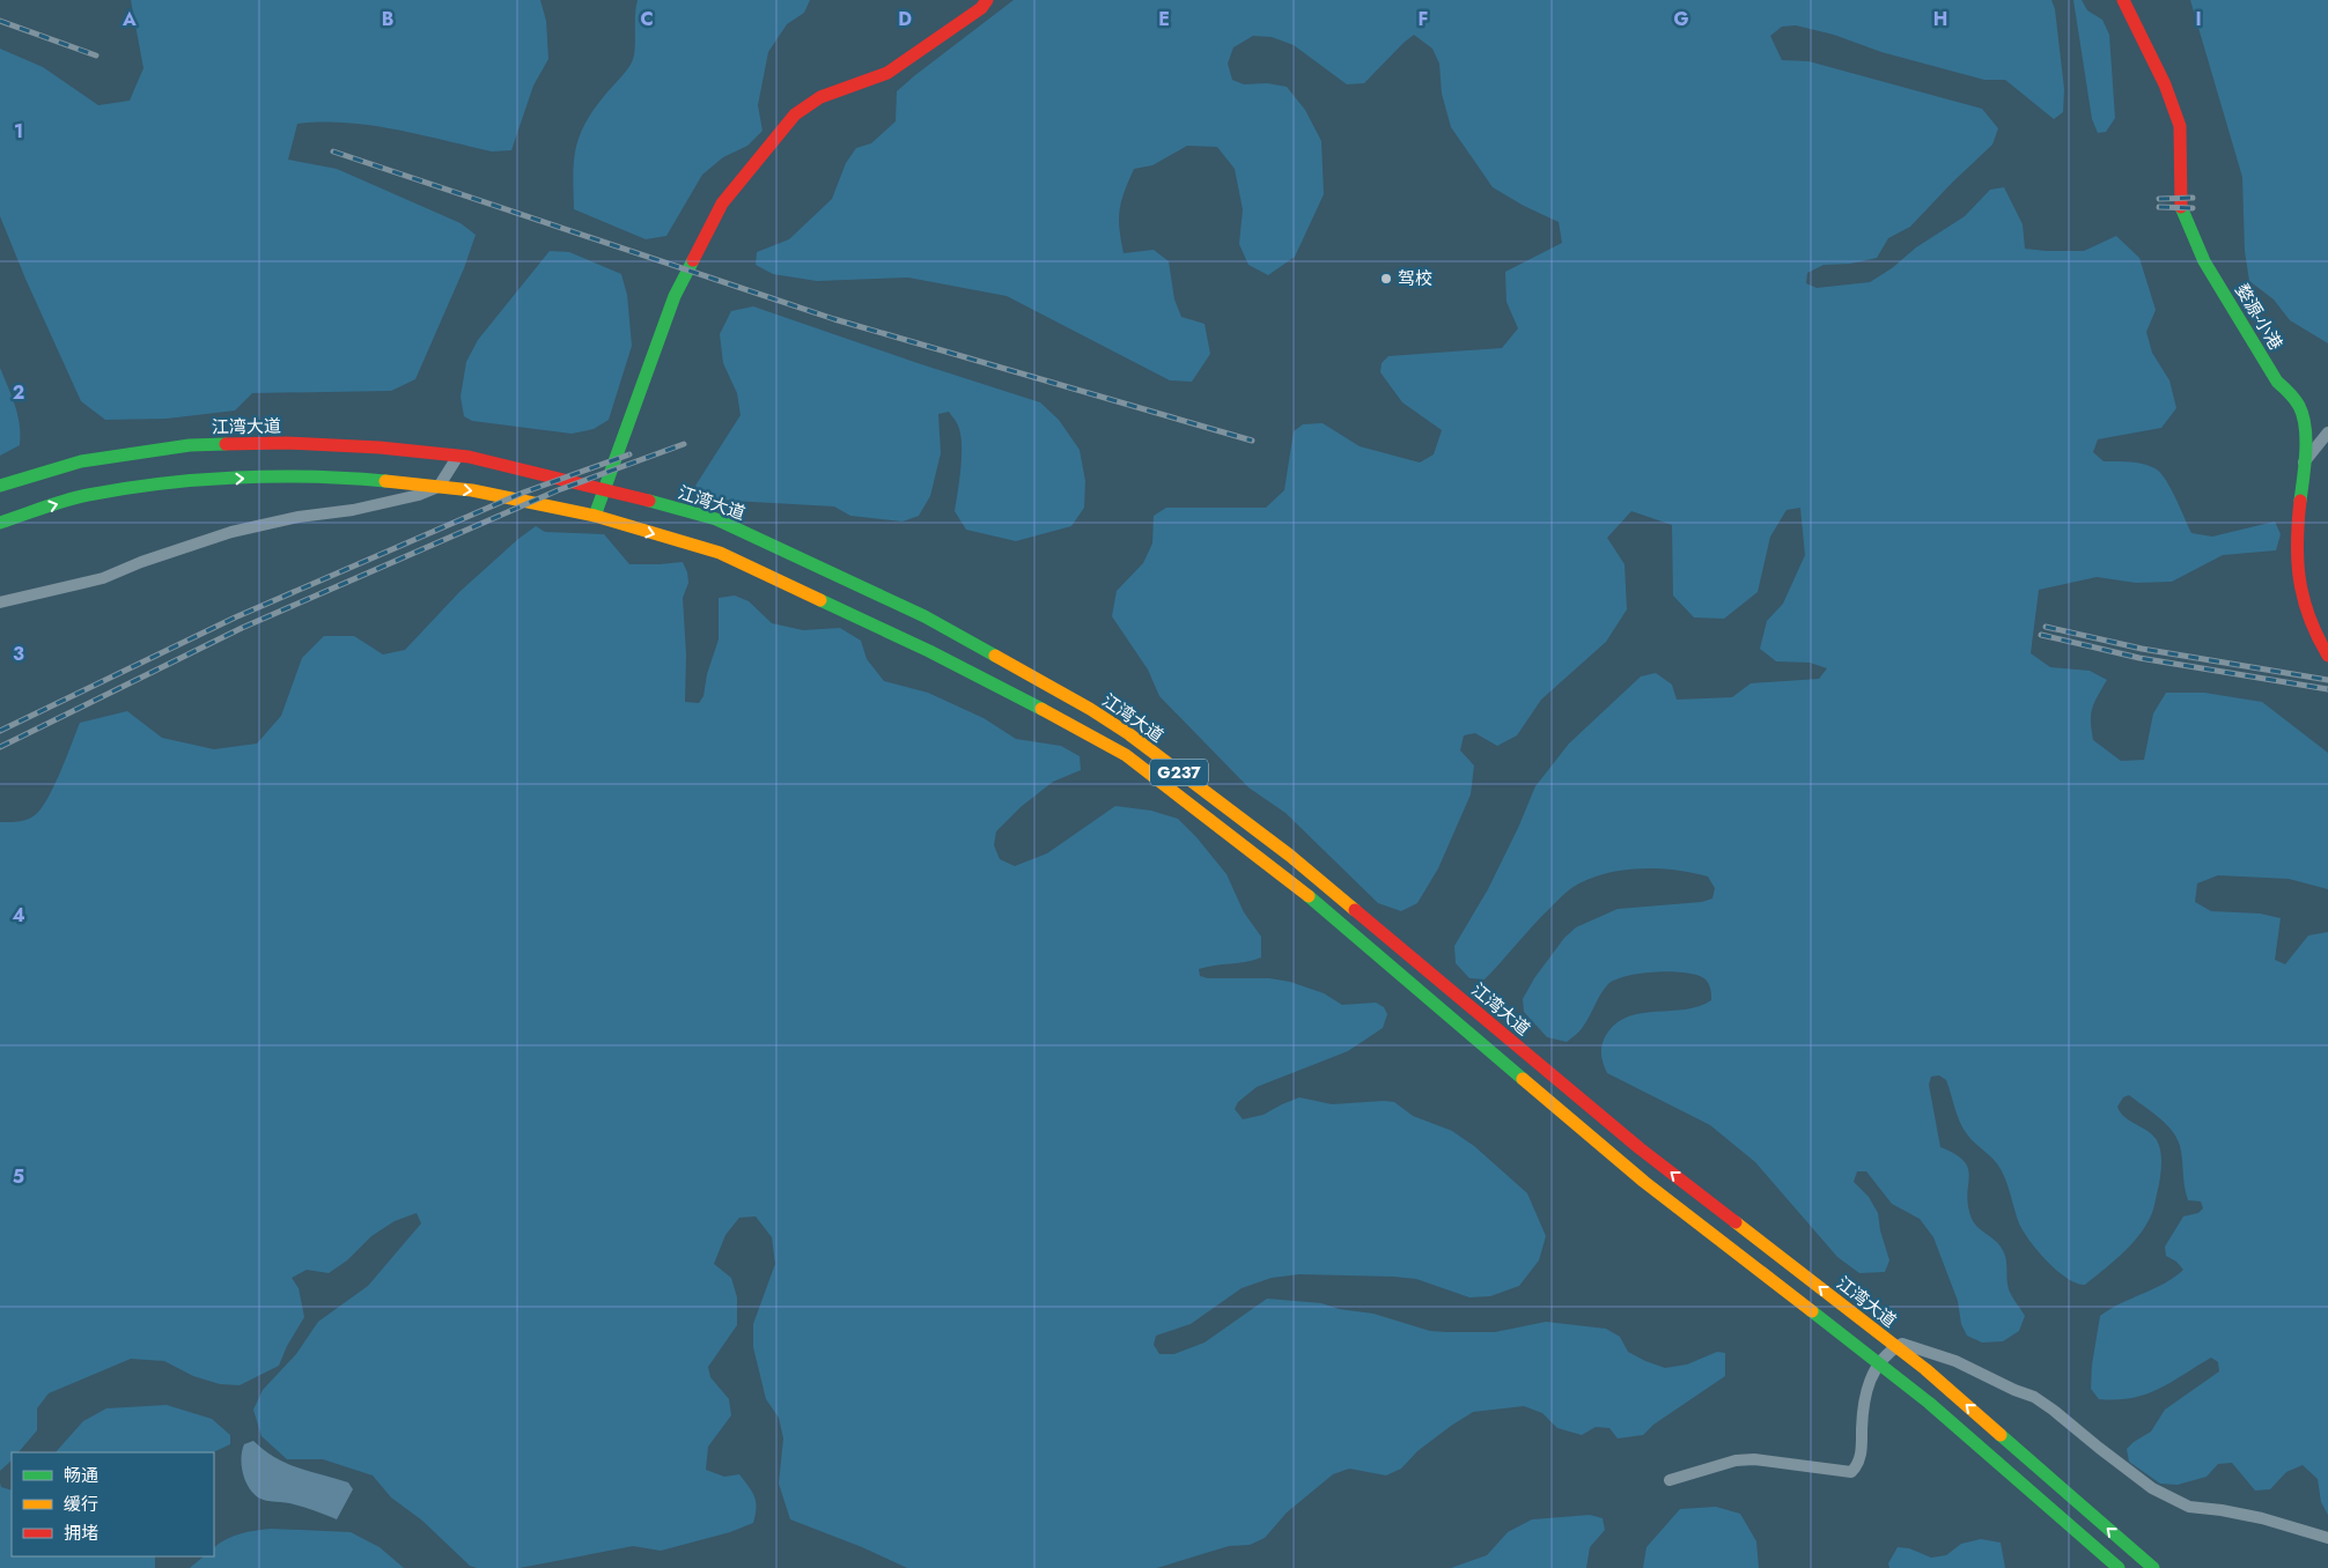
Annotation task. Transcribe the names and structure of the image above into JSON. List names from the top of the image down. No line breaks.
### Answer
{"streets":{"main road":["婺源-小港","江湾大道","G237"]},"places":["驾校"],"legend":["畅通","缓行","拥堵"],"grid":{"columns":["A","B","C","D","E","F","G","H","I"],"rows":["1","2","3","4","5"]}}
